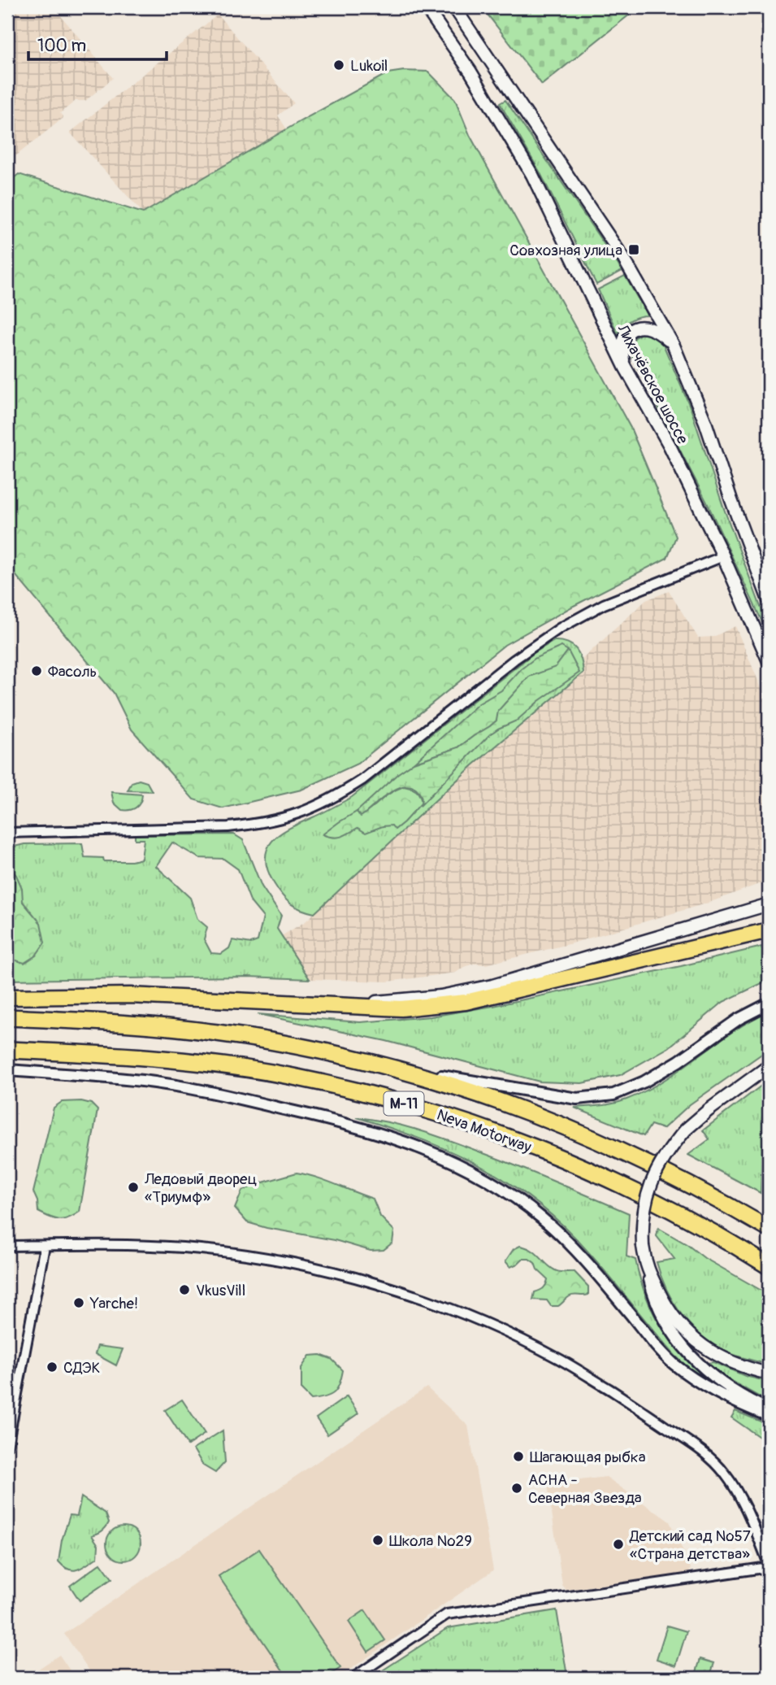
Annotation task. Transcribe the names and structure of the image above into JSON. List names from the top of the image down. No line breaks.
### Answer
{"streets":{"highway":["М-11","Neva Motorway"],"main road":["Лихачёвское шоссе"]},"places":{"other":["Lukoil","Фасоль","Ледовый дворец «Триумф»","VkusVill","Yarche!","СДЭК","Шагающая рыбка","АСНА - Северная Звезда","Школа №29","Детский сад №57 «Страна детства»"],"transit":["Совхозная улица"]},"scale_bar":"100 m"}
